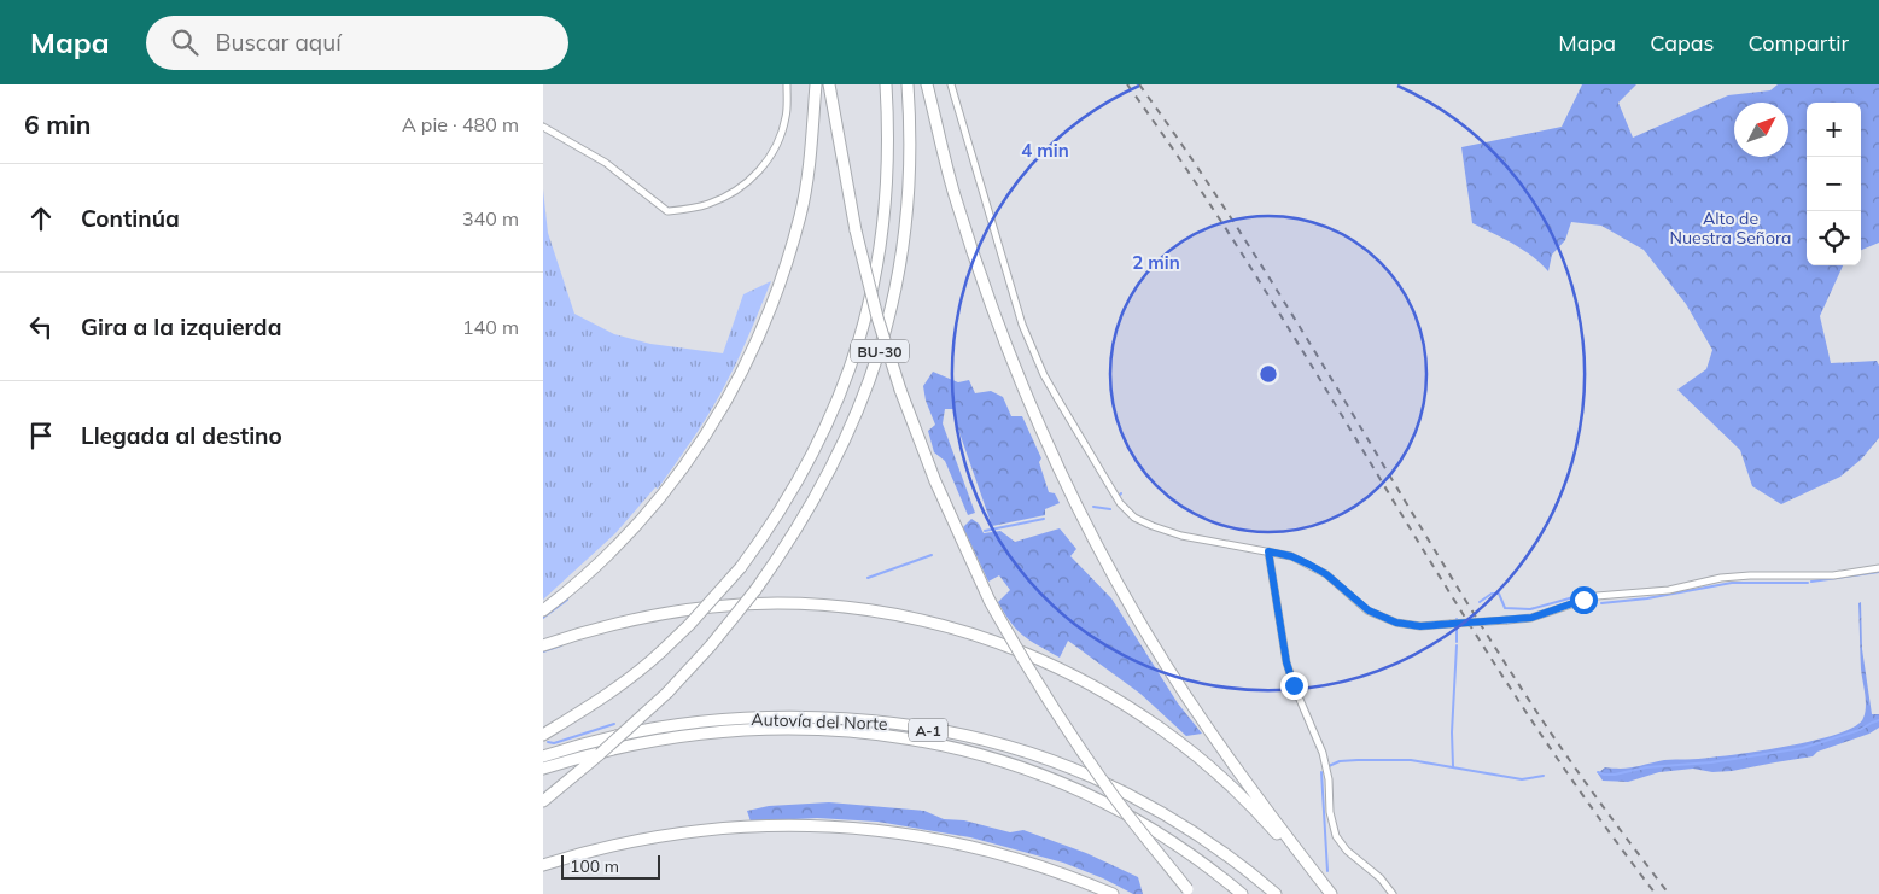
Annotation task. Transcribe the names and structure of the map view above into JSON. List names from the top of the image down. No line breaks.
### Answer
{"streets":{"highway":["BU-30","Autovía del Norte","A-1"]},"parks":["Alto de Nuestra Señora"],"scale_bar":"100 m","north":"top right","page":{"header":"Mapa","search":"Buscar aquí","nav":["Mapa","Capas","Compartir"],"heading":["6 min","A pie · 480 m"],"map_buttons":["+","−"],"list":[["Continúa","340 m"],["Gira a la izquierda","140 m"],"Llegada al destino"],"scale":"100 m"},"rings":["4 min","2 min"]}
